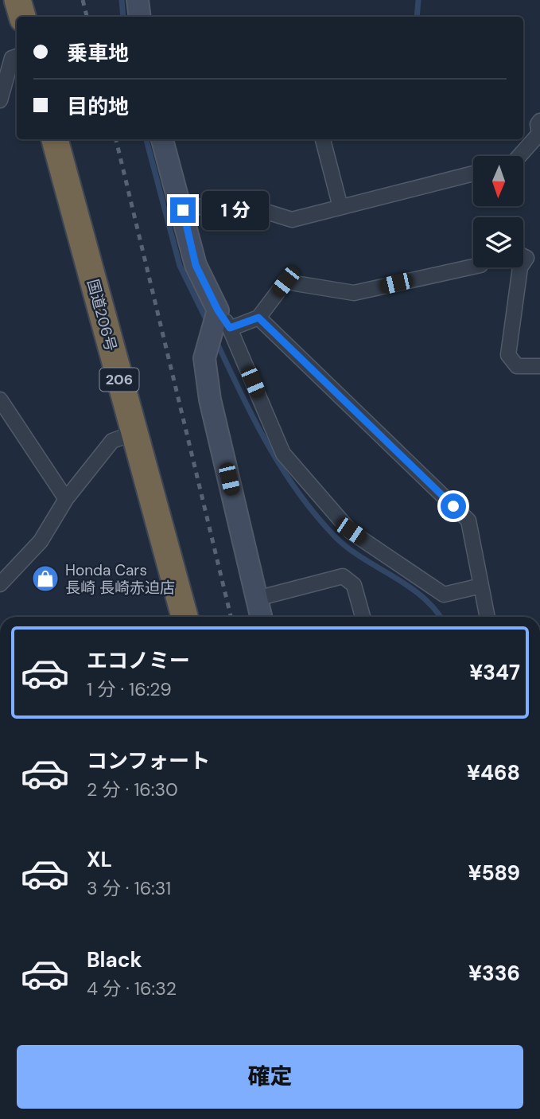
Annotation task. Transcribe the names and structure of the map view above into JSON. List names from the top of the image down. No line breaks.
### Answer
{"streets":{"highway":["国道206号","206"]},"places":{"shop":["Honda Cars 長崎 長崎赤迫店"]},"north":"bottom","page":{"banner":["乗車地","目的地"],"bubble":"1 分","list":[{"name":"エコノミー","note":"1 分 · 16:29","value":"¥347"},{"name":"コンフォート","note":"2 分 · 16:30","value":"¥468"},{"name":"XL","note":"3 分 · 16:31","value":"¥589"},{"name":"Black","note":"4 分 · 16:32","value":"¥336"}],"buttons":"確定"}}
